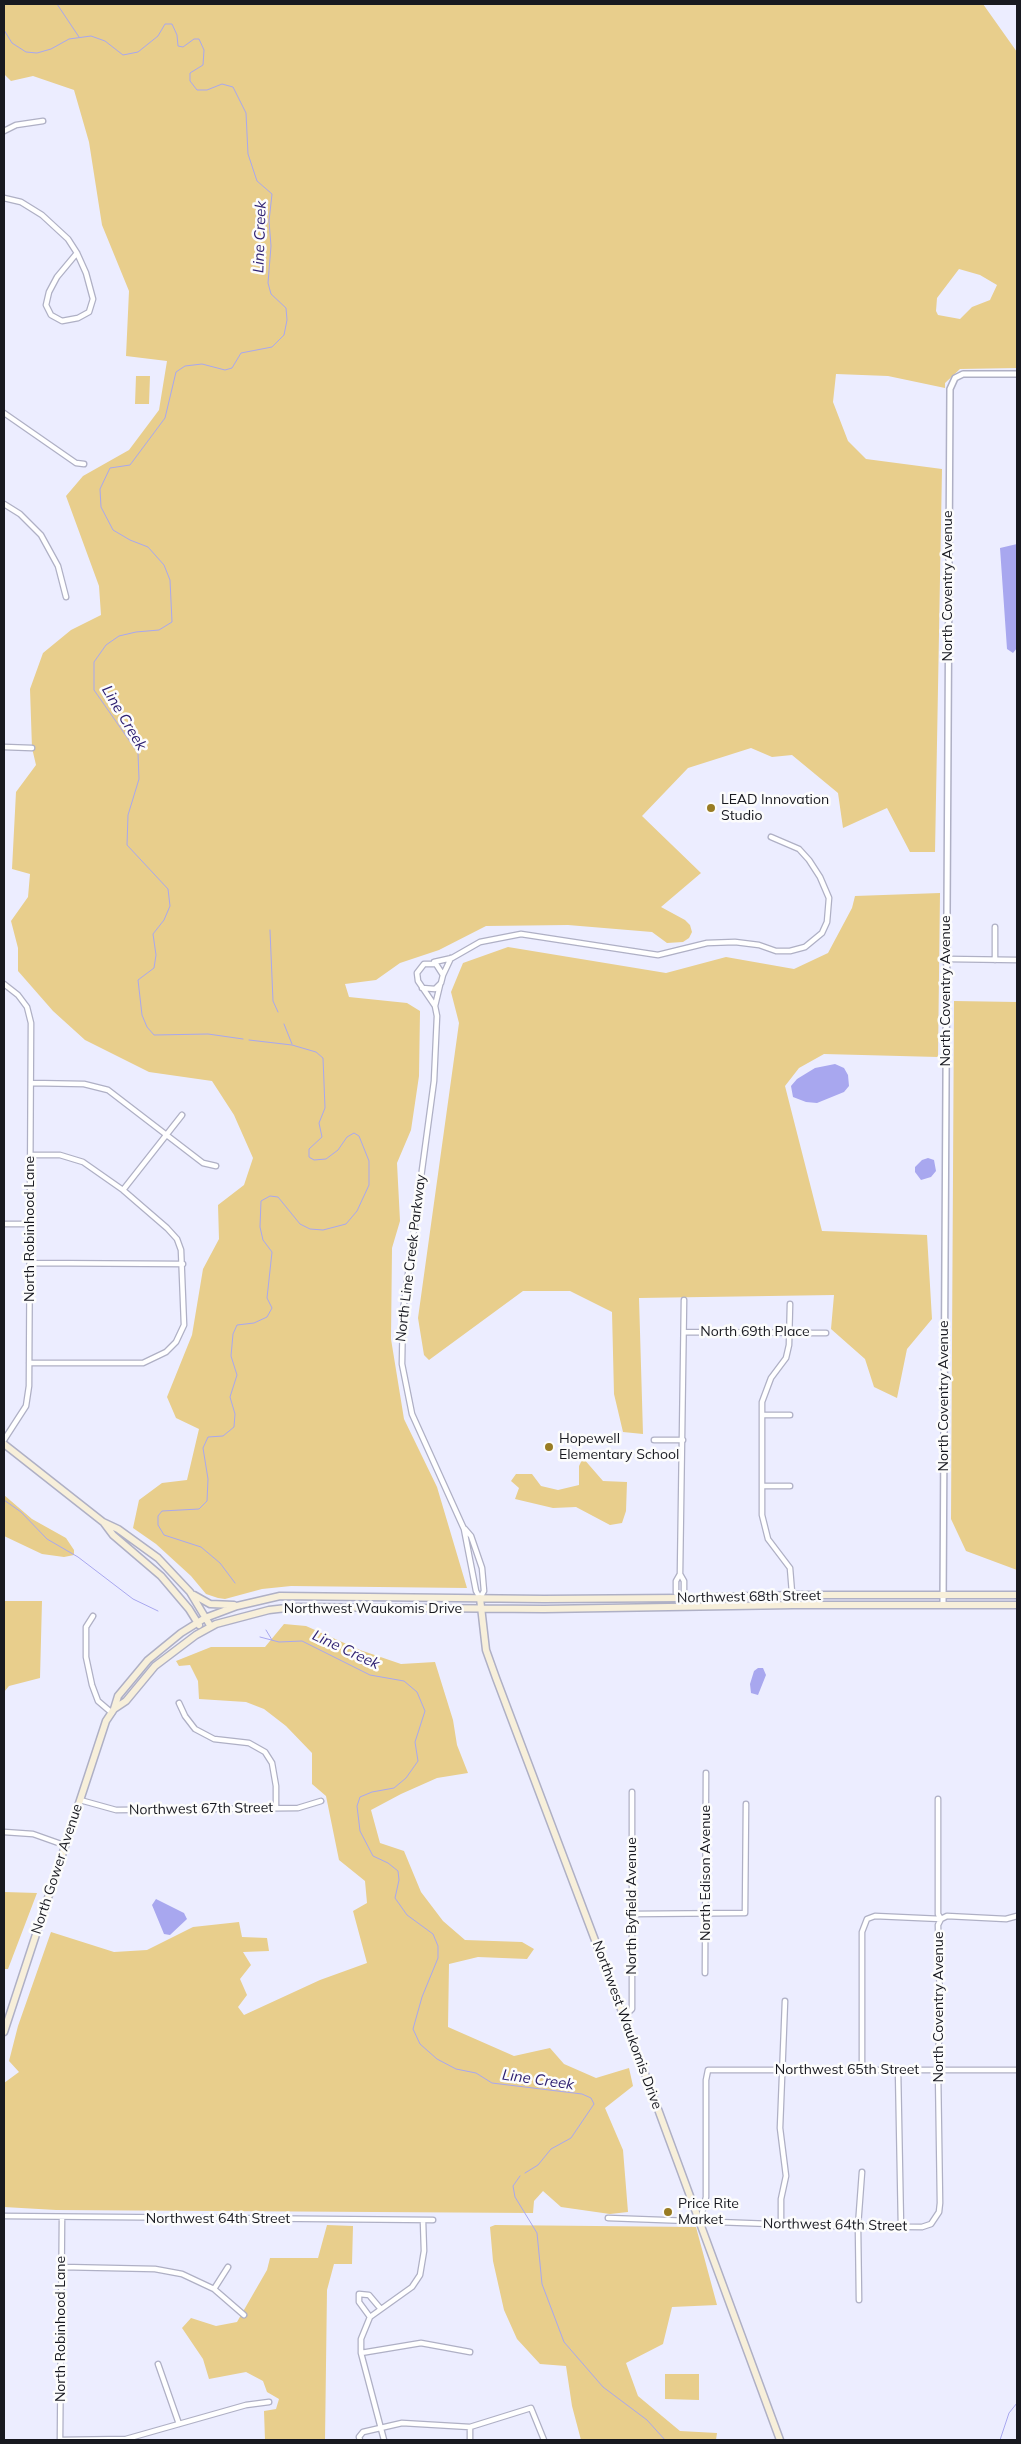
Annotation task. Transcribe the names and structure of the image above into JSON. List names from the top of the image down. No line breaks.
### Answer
{"streets":{"main road":["Northwest 68th Street","Northwest Waukomis Drive","North Gower Avenue"],"street":["North Coventry Avenue","North Robinhood Lane","North Line Creek Parkway","North 69th Place","Northwest 67th Street","North Edison Avenue","North Byfield Avenue","Northwest 65th Street","Northwest 64th Street"]},"crossings":[["North Coventry Avenue","Northwest 68th Street"],["North Coventry Avenue","Northwest 65th Street"],["North Coventry Avenue","Northwest 64th Street"],["North Robinhood Lane","Northwest 64th Street"],["North Line Creek Parkway","Northwest 68th Street"],["North Line Creek Parkway","Northwest Waukomis Drive"],["Northwest 68th Street","Northwest Waukomis Drive"],["Northwest Waukomis Drive","North Gower Avenue"],["Northwest Waukomis Drive","North Byfield Avenue"],["Northwest Waukomis Drive","Northwest 65th Street"],["Northwest Waukomis Drive","Northwest 64th Street"],["Northwest 67th Street","North Gower Avenue"],["Northwest 65th Street","Northwest 64th Street"]],"water":["Line Creek"],"places":["LEAD Innovation Studio","Hopewell Elementary School","Price Rite Market"]}
